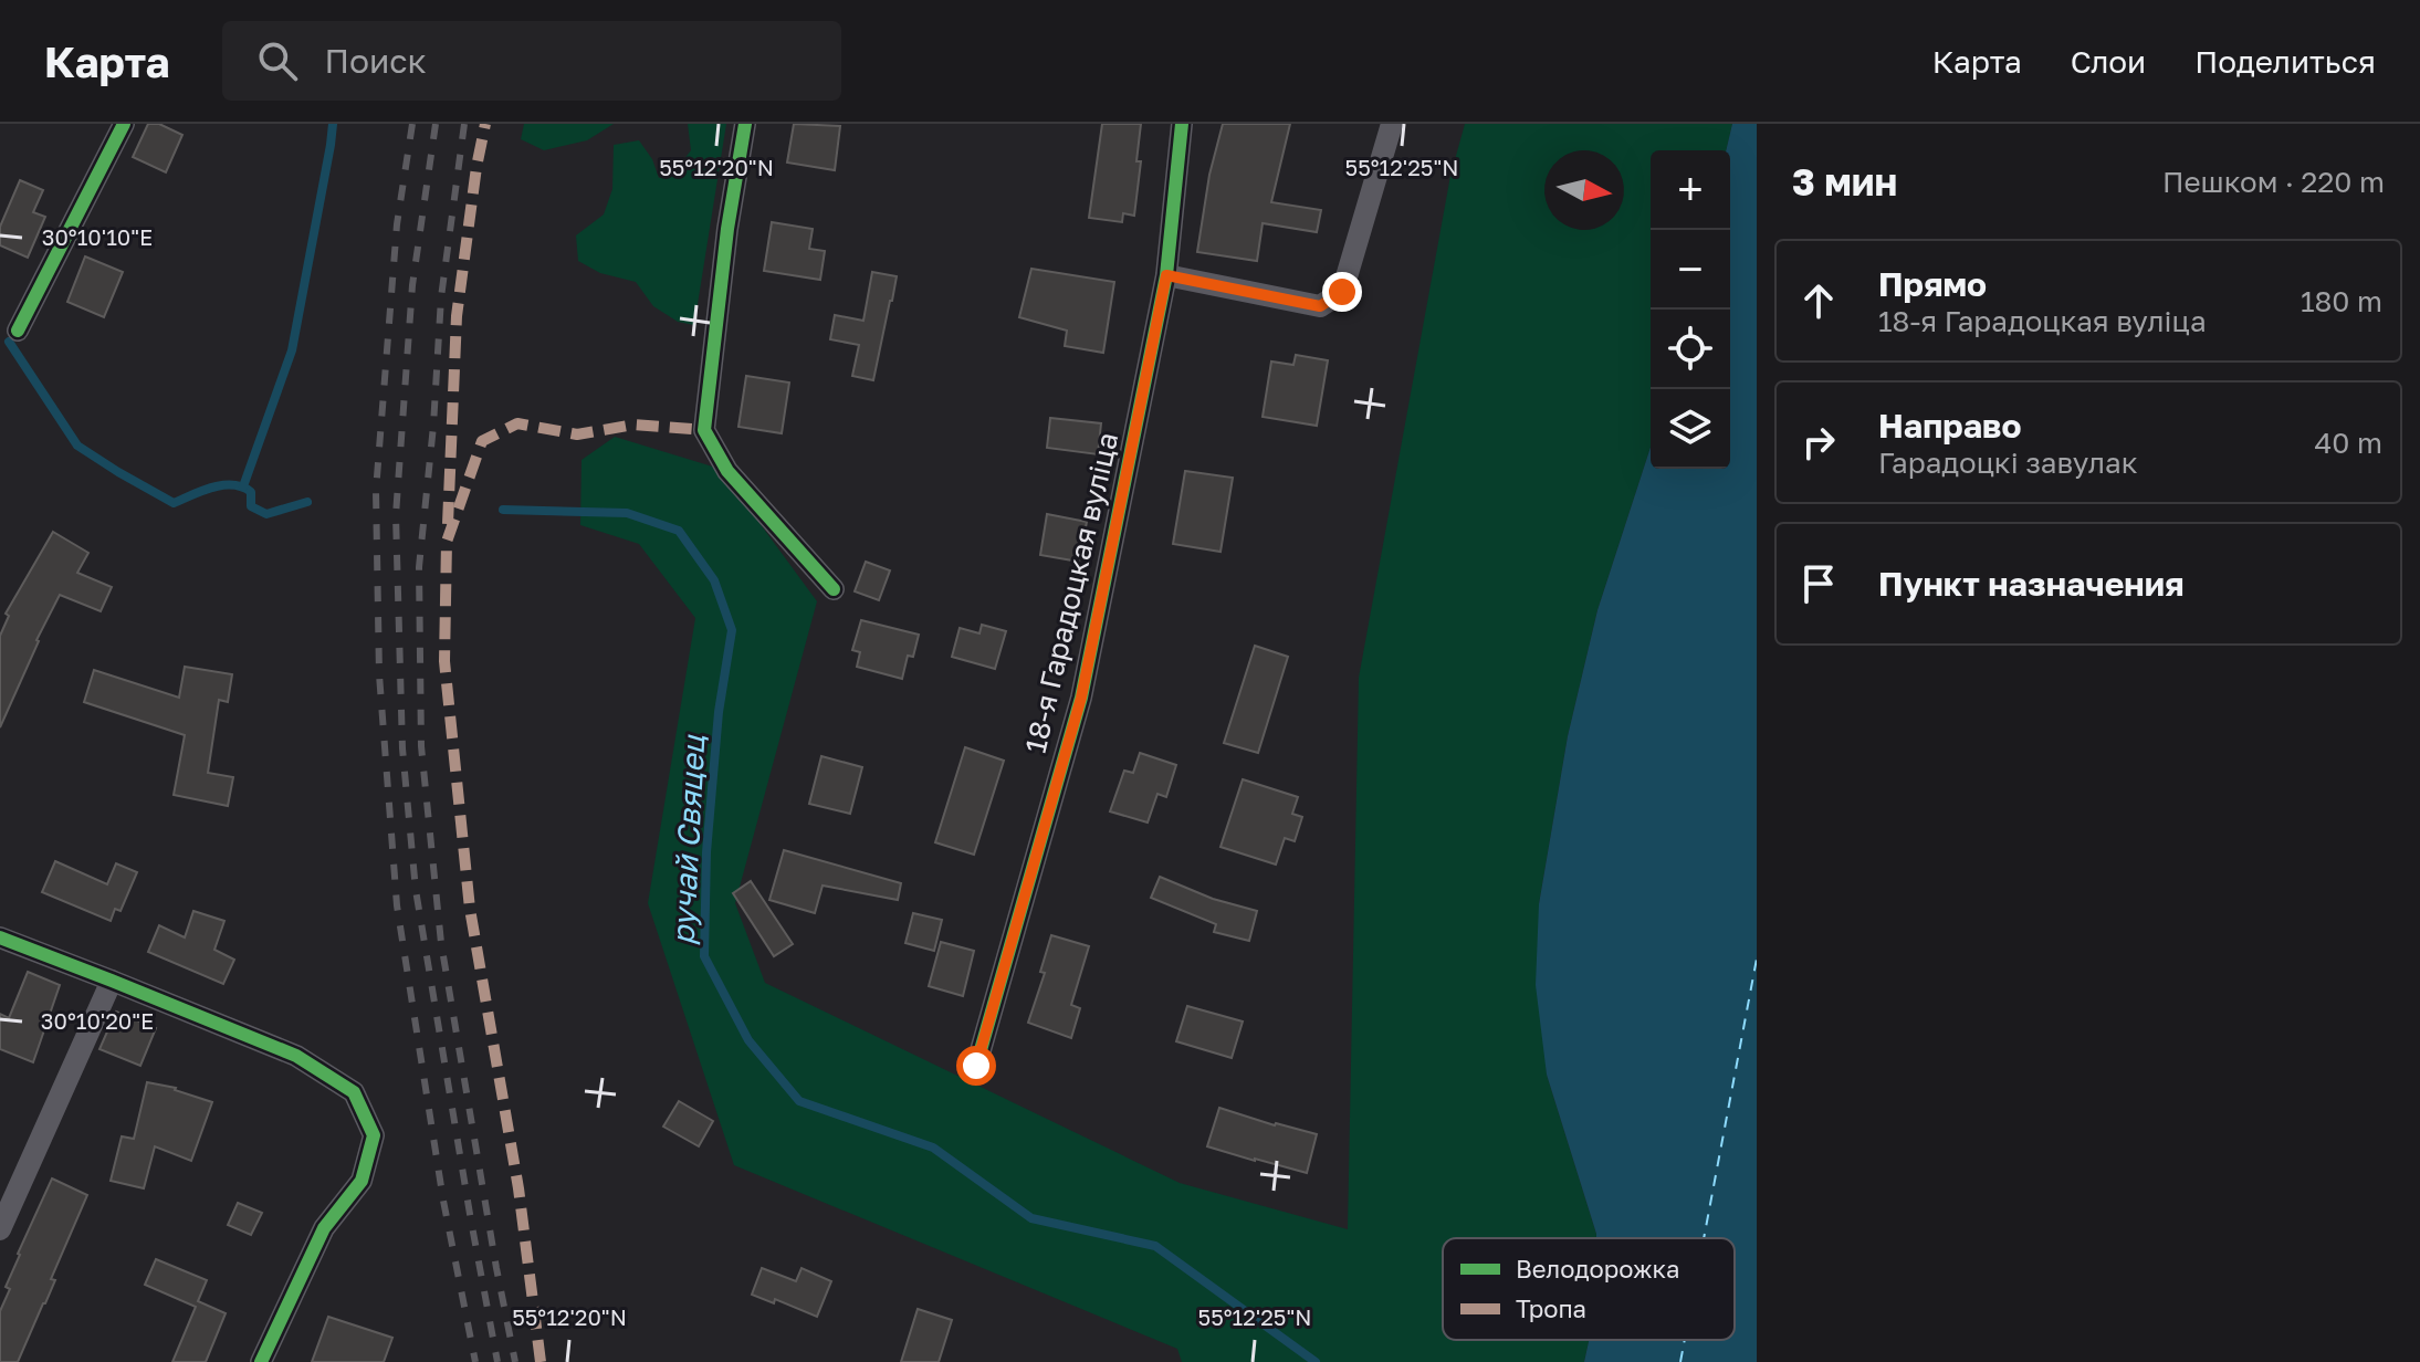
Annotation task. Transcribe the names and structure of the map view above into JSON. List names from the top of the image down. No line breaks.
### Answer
{"streets":{"street":["18-я Гарадоцкая вуліца"]},"water":["ручай Свяцец"],"legend":["Велодорожка","Тропа"],"north":"right","page":{"header":"Карта","search":"Поиск","nav":["Карта","Слои","Поделиться"],"heading":["3 мин","Пешком · 220 m"],"map_buttons":["+","−"],"list":[["Прямо","18-я Гарадоцкая вуліца","180 m"],["Направо","Гарадоцкі завулак","40 m"],"Пункт назначения"]},"coordinates":["55°12'20\"N","55°12'25\"N","30°10'10\"E","30°10'20\"E"]}
